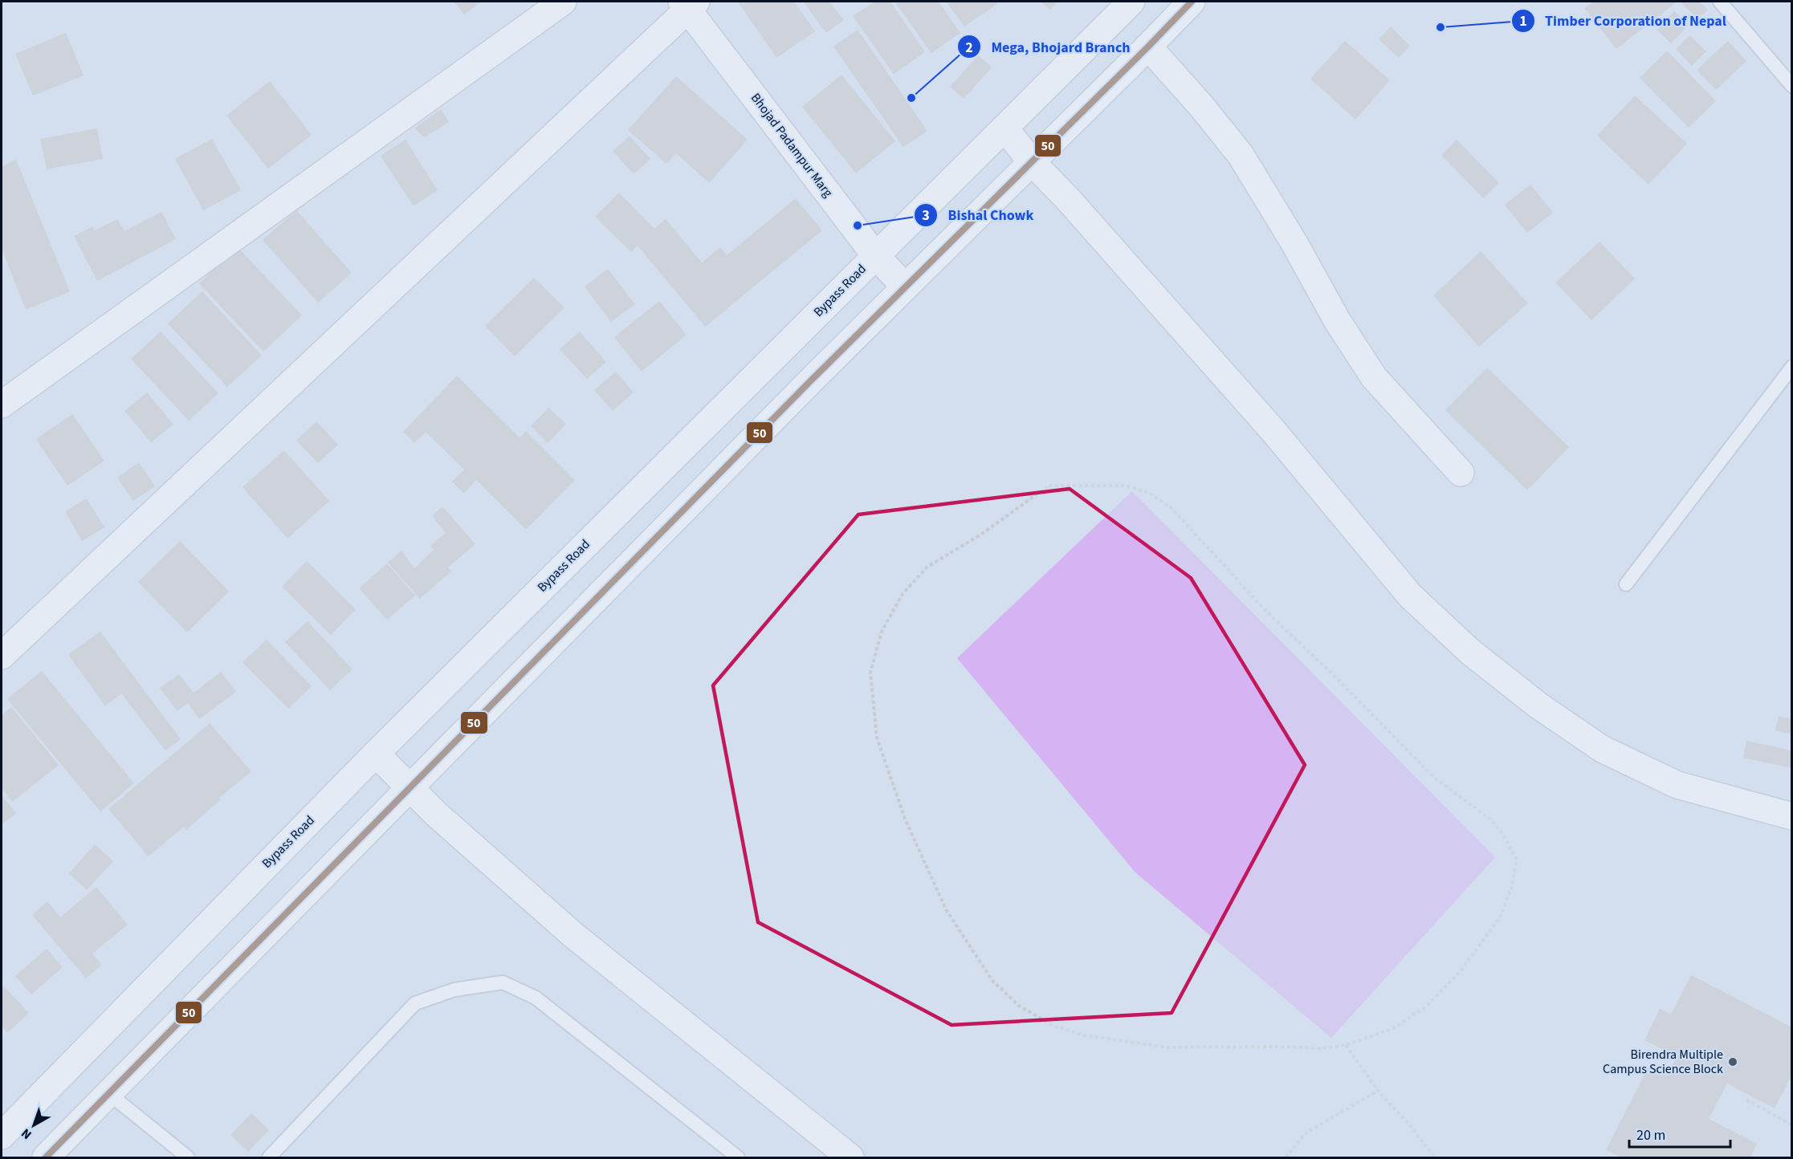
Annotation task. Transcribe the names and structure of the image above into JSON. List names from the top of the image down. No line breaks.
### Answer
{"streets":{"main road":["Bhojad Padampur Marg","Bypass Road"]},"crossings":[["Bhojad Padampur Marg","Bypass Road"]],"places":["Timber Corporation of Nepal","Mega, Bhojard Branch","Bishal Chowk","Birendra Multiple Campus Science Block"],"lines":["transit line 50"],"scale_bar":"20 m","north":"bottom left"}
